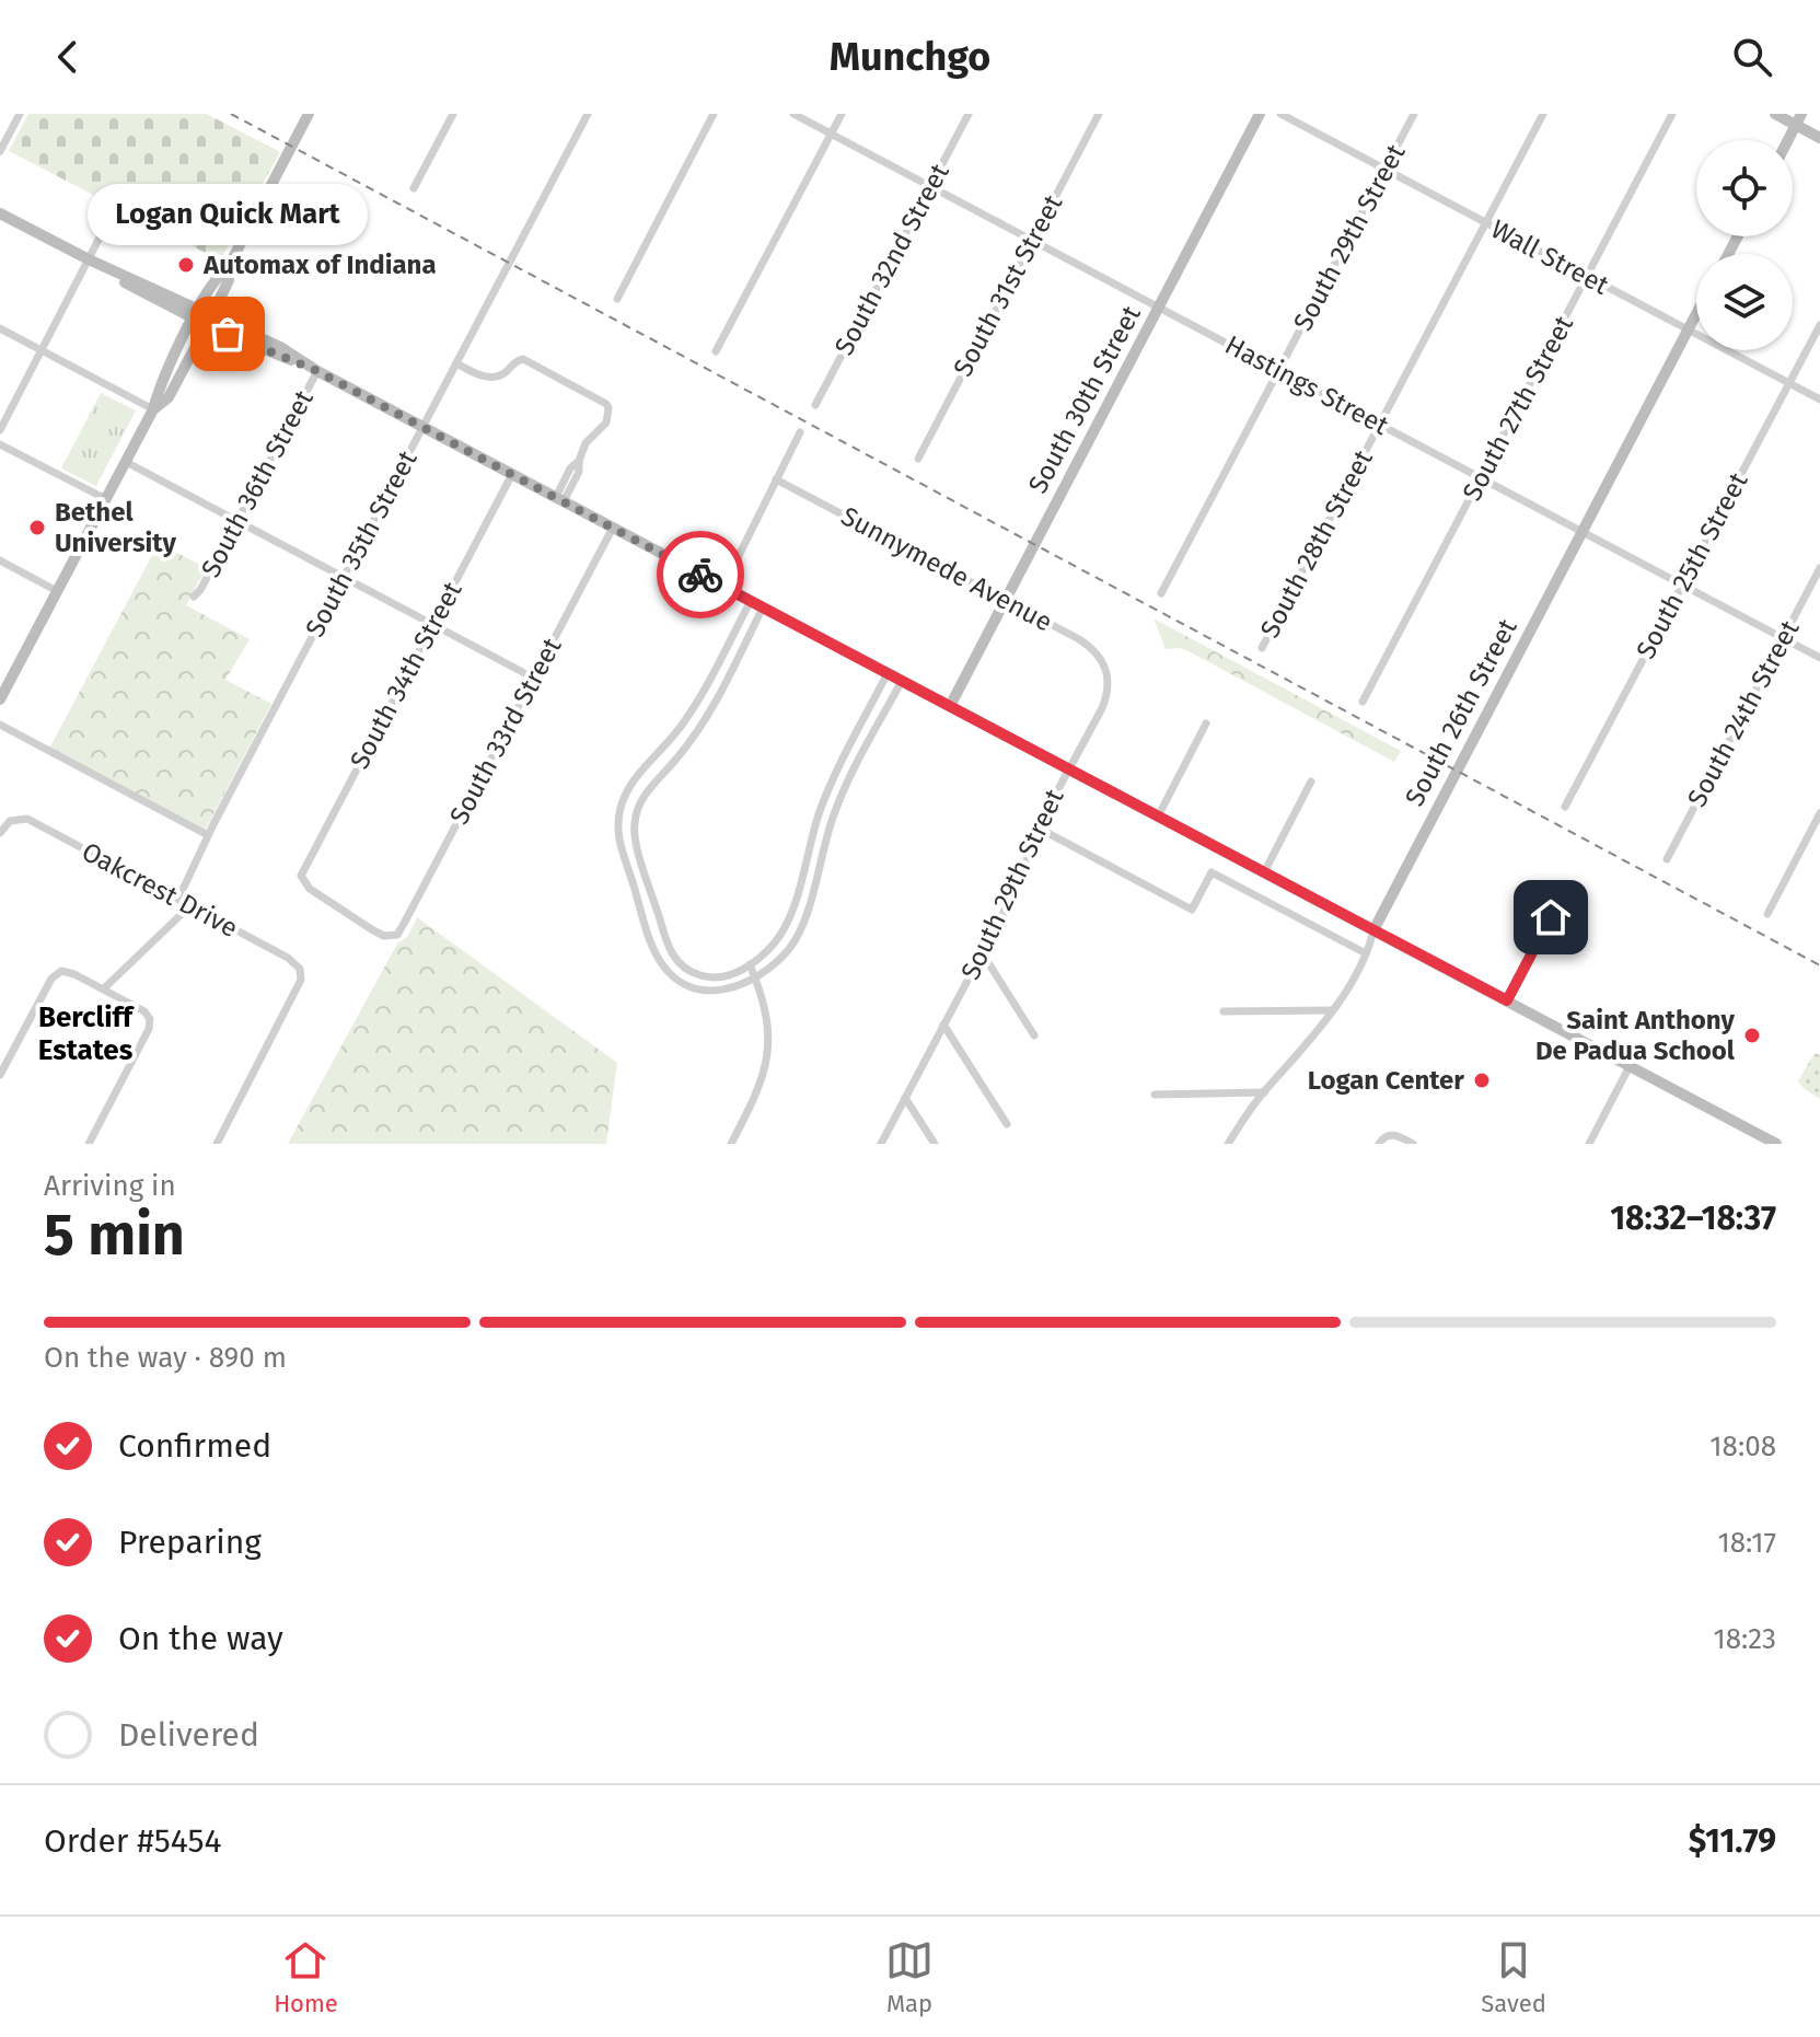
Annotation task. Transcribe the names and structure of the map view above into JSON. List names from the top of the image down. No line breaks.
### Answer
{"streets":{"street":["South 29th Street","Wall Street","South 32nd Street","South 31st Street","Hastings Street","South 30th Street","South 27th Street","South 36th Street","South 35th Street","South 28th Street","South 25th Street","Sunnymede Avenue","South 34th Street","South 26th Street","South 24th Street","South 33rd Street","Oakcrest Drive"]},"crossings":[["South 29th Street","Wall Street"],["South 29th Street","Hastings Street"],["South 29th Street","Sunnymede Avenue"],["Wall Street","South 27th Street"],["Wall Street","South 28th Street"],["Wall Street","South 25th Street"],["Wall Street","South 26th Street"],["South 32nd Street","Hastings Street"],["South 31st Street","Hastings Street"],["Hastings Street","South 30th Street"],["Hastings Street","South 27th Street"],["Hastings Street","South 28th Street"],["Hastings Street","South 25th Street"],["Hastings Street","South 26th Street"],["Hastings Street","South 24th Street"],["South 30th Street","Sunnymede Avenue"],["South 35th Street","Oakcrest Drive"],["South 34th Street","South 33rd Street"]],"districts":["Bercliff Estates"],"places":["Automax of Indiana","Logan Quick Mart","Bethel University","Saint Anthony De Padua School","Logan Center"],"page":{"header":"Munchgo","bubble":"Logan Quick Mart","heading":["5 min","Arriving in","18:32–18:37"],"panel":["Order #5454","$11.79"],"bar":"On the way · 890 m","list":[["Confirmed","18:08"],["Preparing","18:17"],["On the way","18:23"],"Delivered"],"tabs":["Home","Map","Saved"]}}
